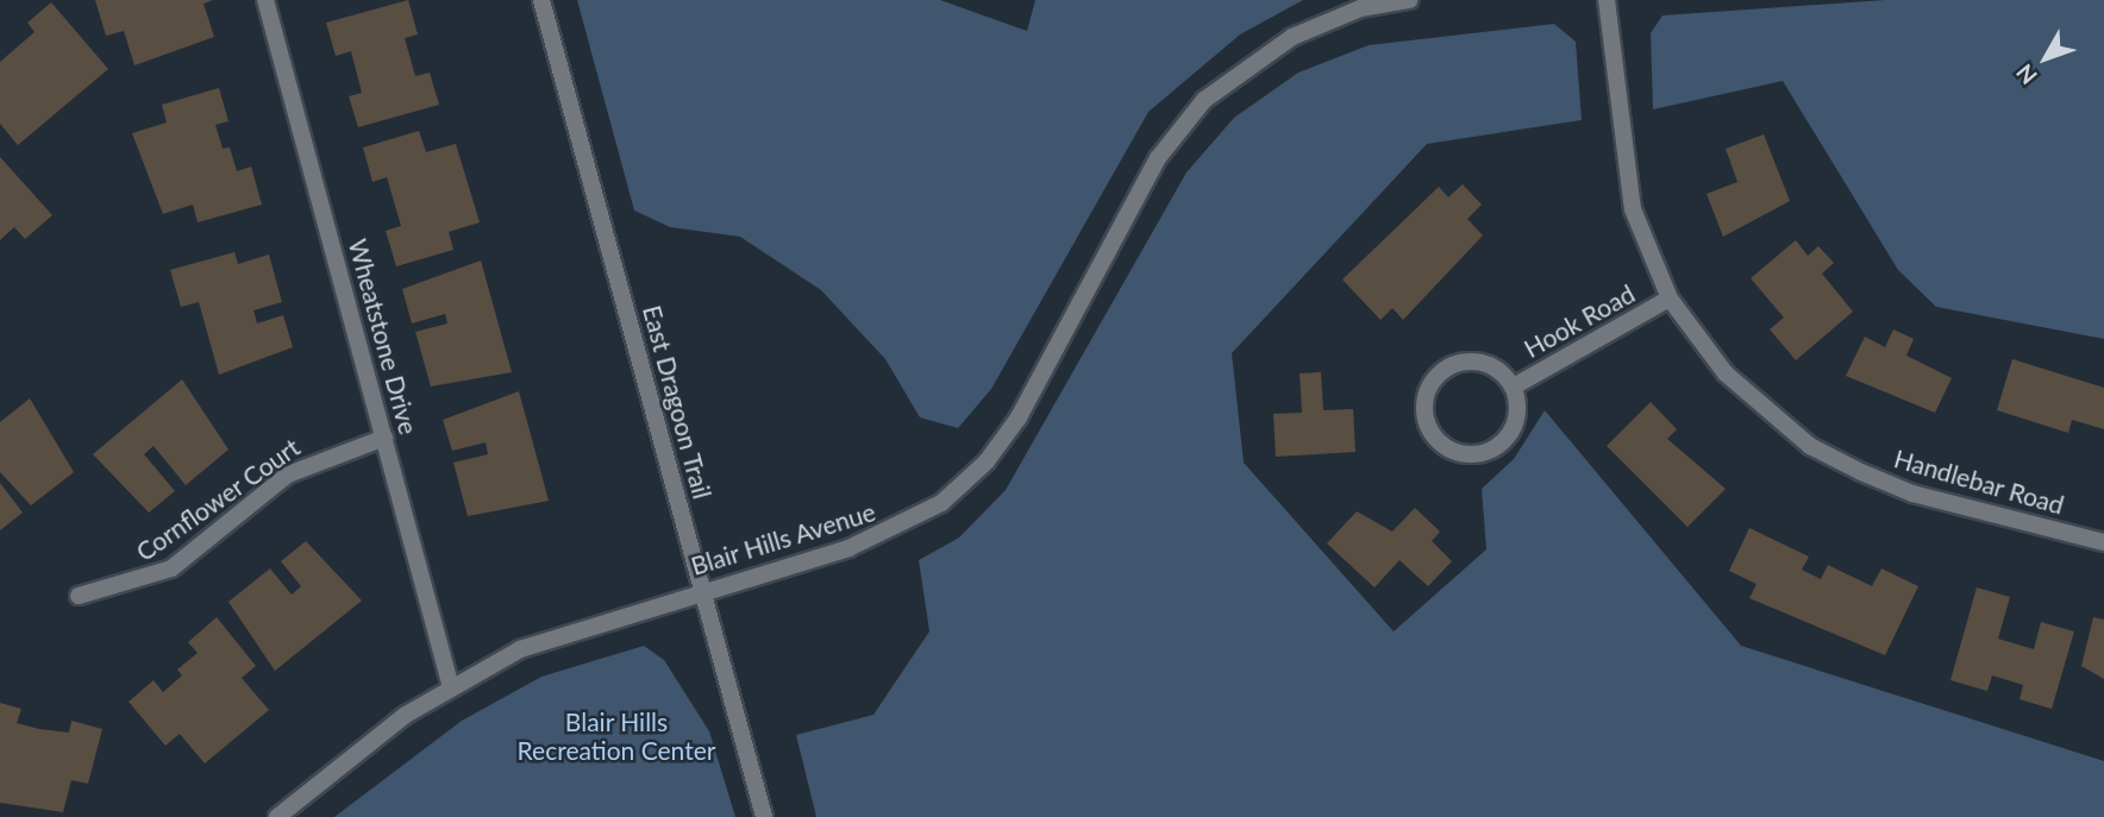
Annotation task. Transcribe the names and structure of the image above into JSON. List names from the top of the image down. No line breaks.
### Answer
{"streets":{"street":["Hook Road","Wheatstone Drive","East Dragoon Trail","Handlebar Road","Cornflower Court","Blair Hills Avenue"]},"crossings":[["Hook Road","Handlebar Road"],["Wheatstone Drive","Cornflower Court"],["Wheatstone Drive","Blair Hills Avenue"],["East Dragoon Trail","Blair Hills Avenue"]],"parks":["Blair Hills Recreation Center"],"north":"bottom left"}
